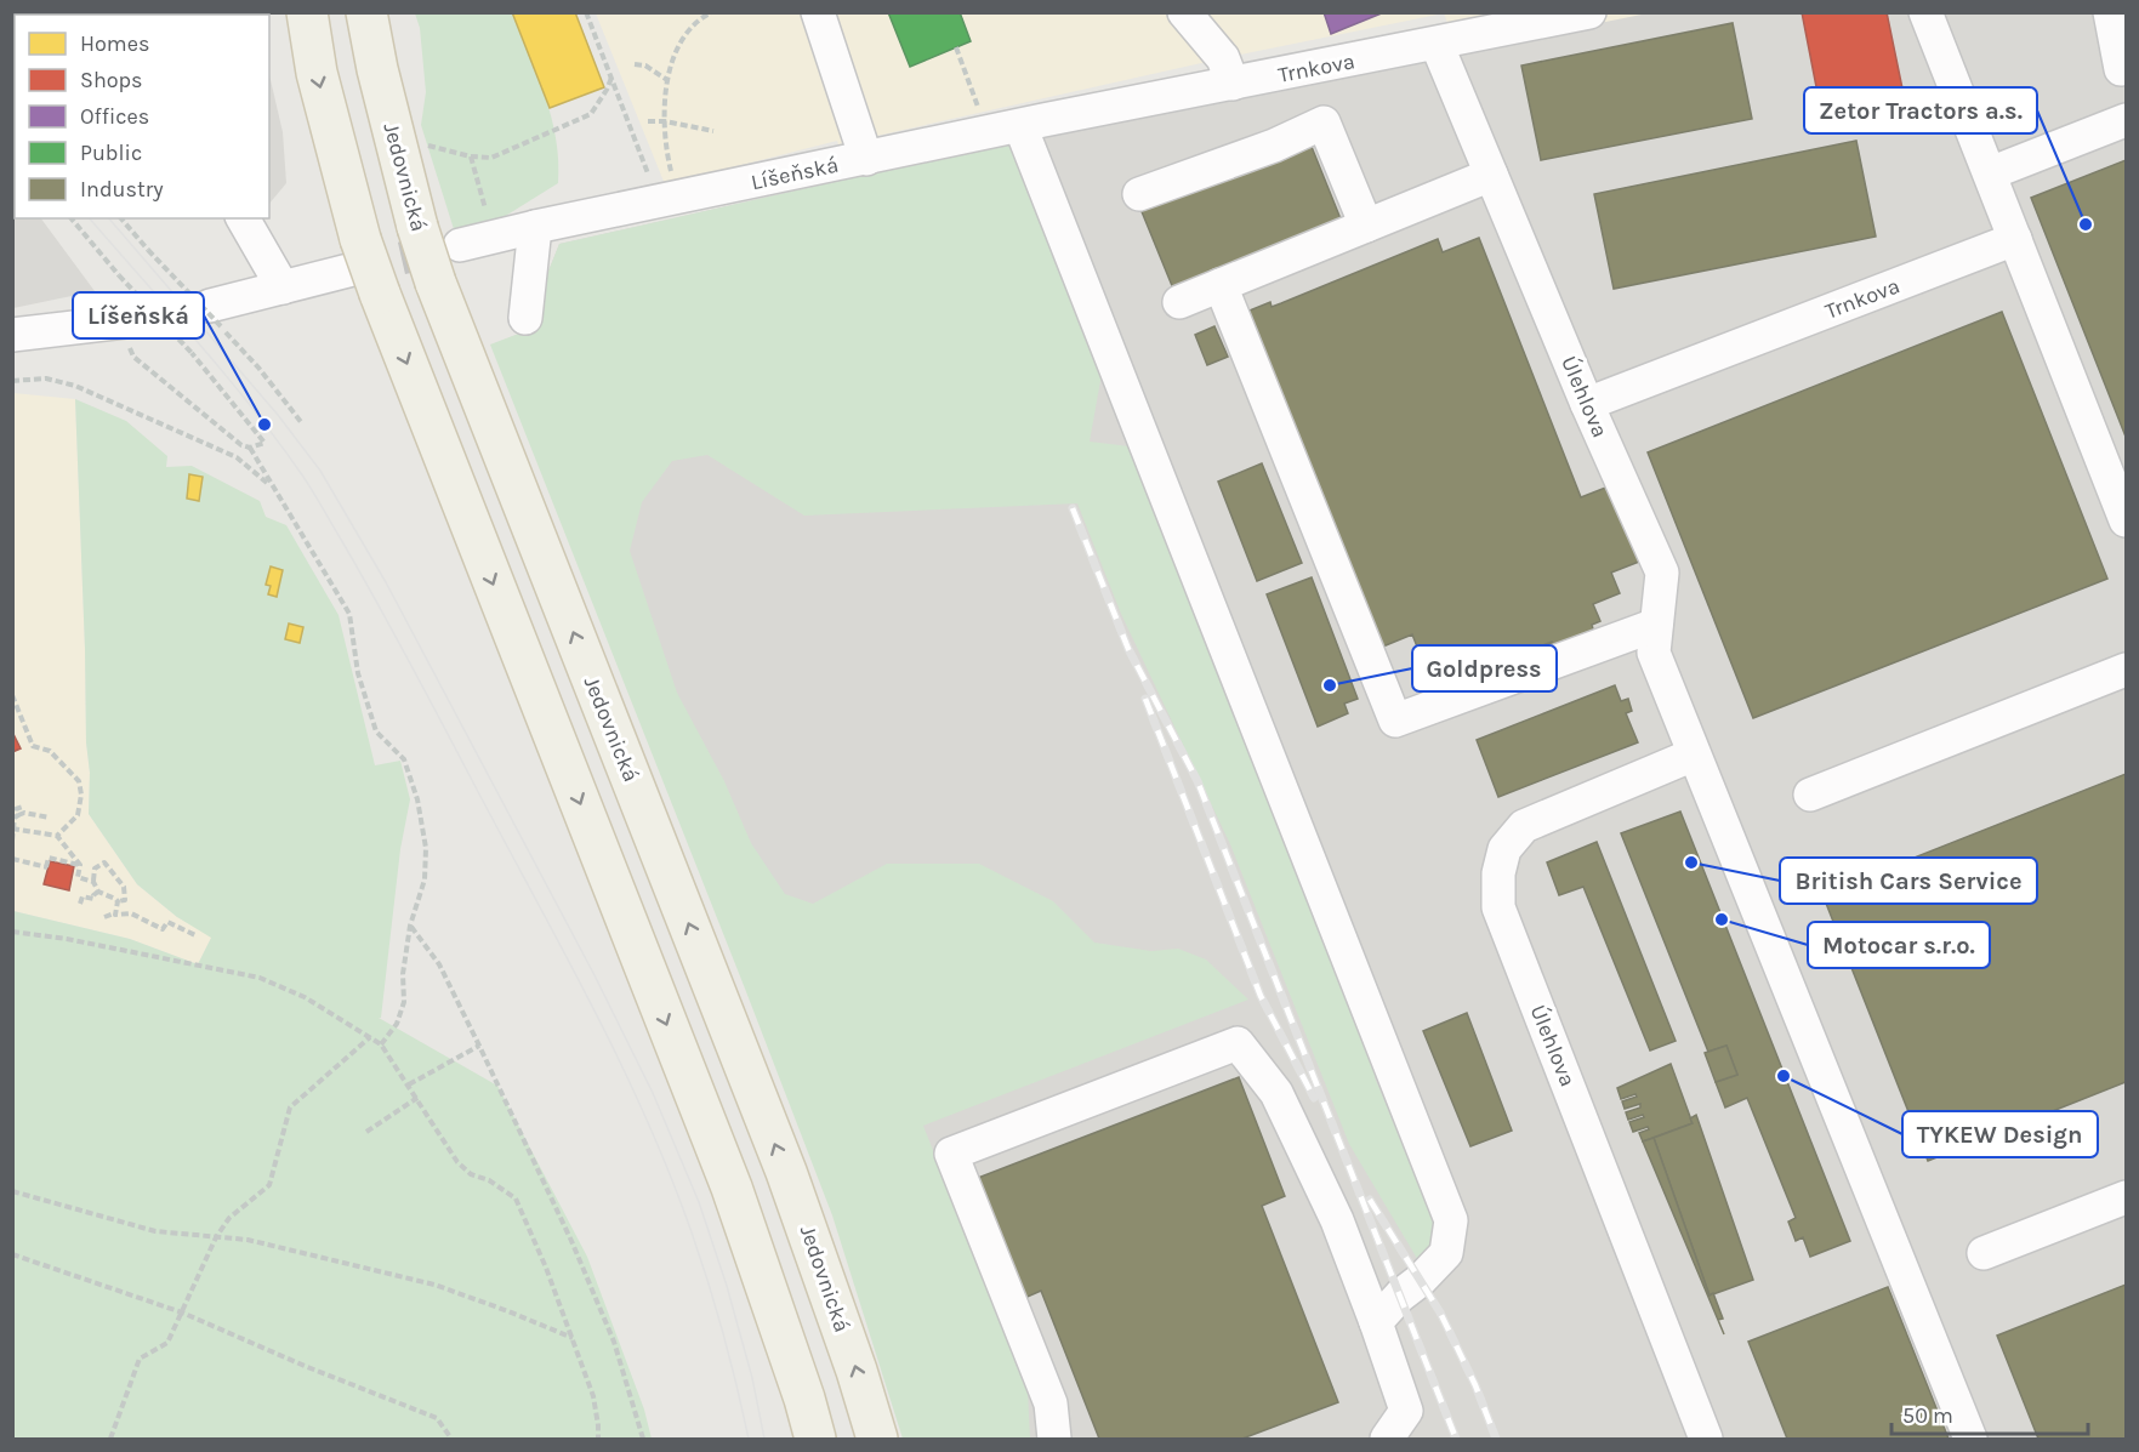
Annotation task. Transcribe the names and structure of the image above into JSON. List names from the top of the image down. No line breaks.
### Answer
{"streets":{"main road":["Jedovnická"],"street":["Trnkova","Líšeňská","Úlehlova"]},"crossings":[["Trnkova","Líšeňská"],["Trnkova","Úlehlova"]],"places":["Zetor Tractors a.s.","Líšeňská","Goldpress","British Cars Service","Motocar s.r.o.","TYKEW Design"],"legend":["Homes","Shops","Offices","Public","Industry"],"scale_bar":"50 m"}
